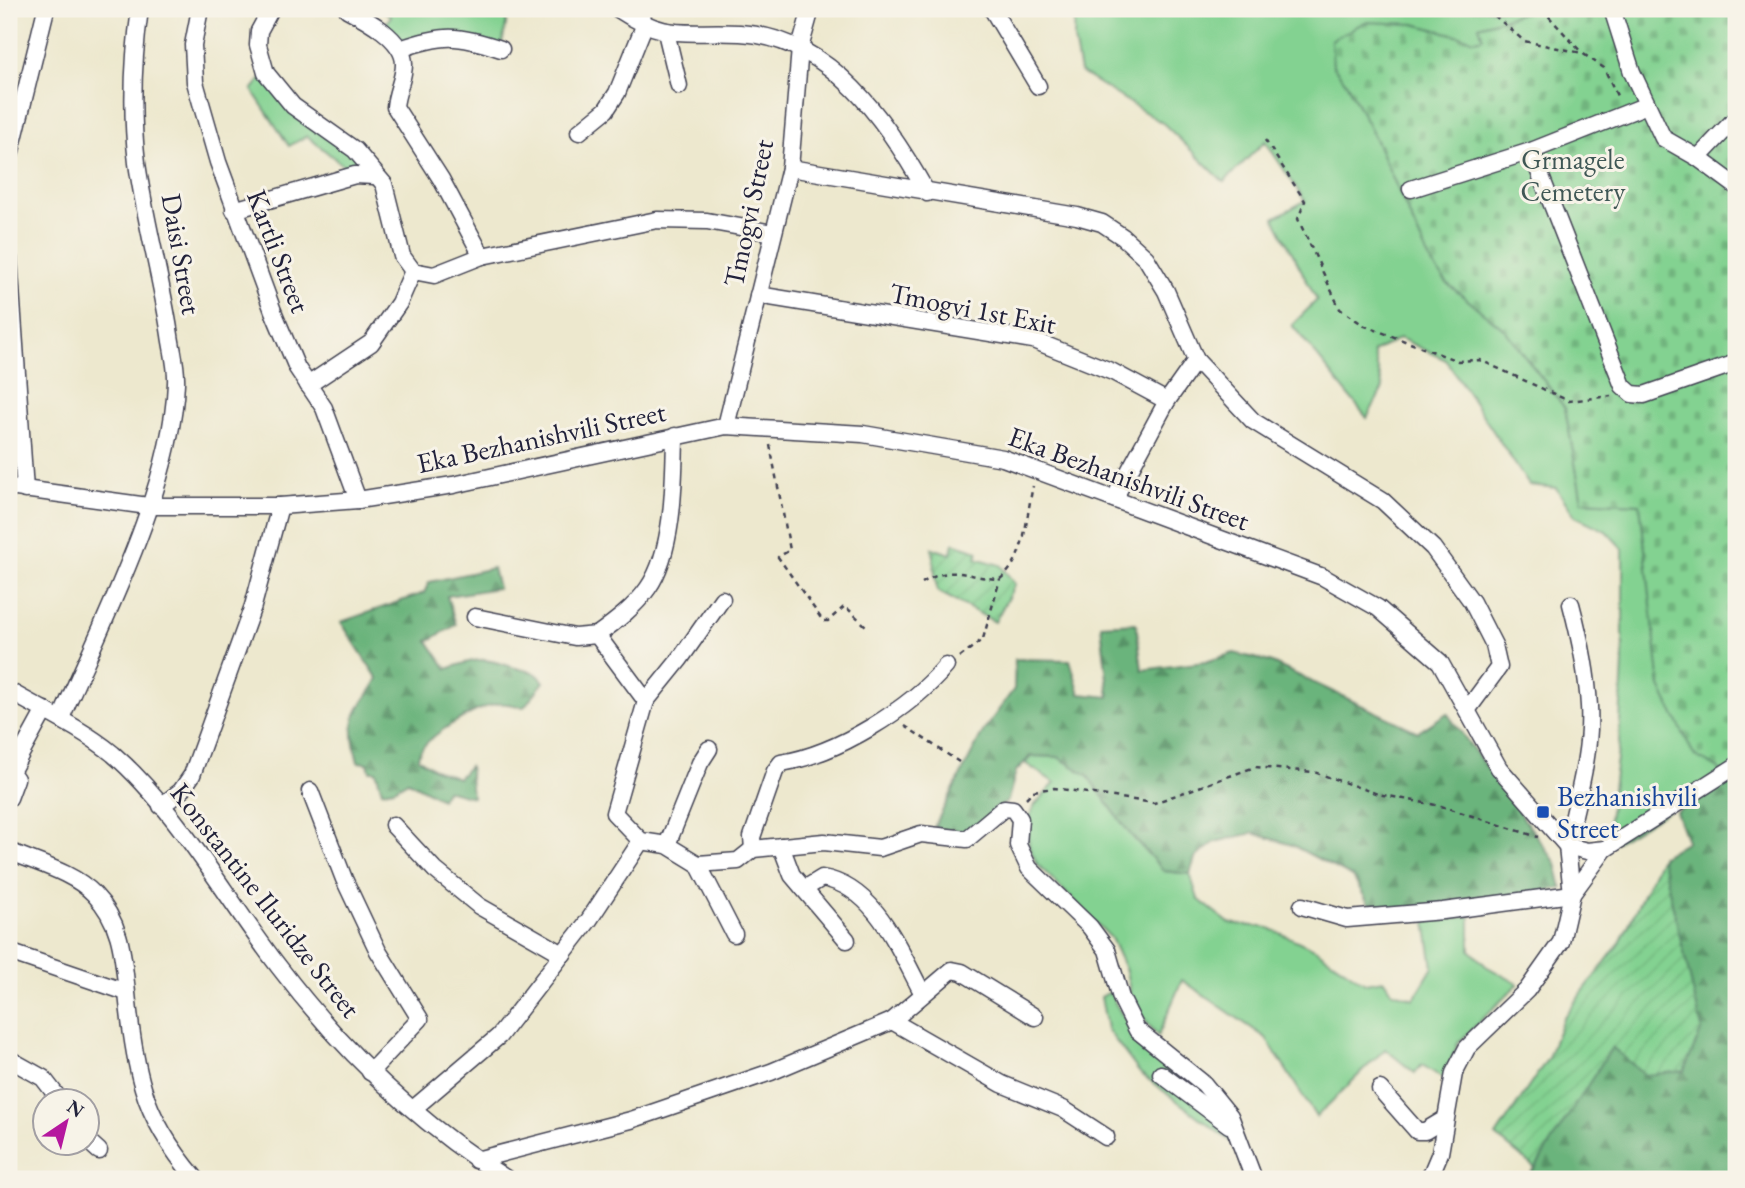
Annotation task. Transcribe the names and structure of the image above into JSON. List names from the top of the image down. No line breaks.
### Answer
{"streets":{"street":["Tmogvi Street","Kartli Street","Daisi Street","Tmogvi 1st Exit","Eka Bezhanishvili Street","Konstantine Iluridze Street"]},"crossings":[["Tmogvi Street","Tmogvi 1st Exit"],["Tmogvi Street","Eka Bezhanishvili Street"],["Kartli Street","Eka Bezhanishvili Street"],["Daisi Street","Eka Bezhanishvili Street"],["Daisi Street","Konstantine Iluridze Street"]],"parks":["Grmagele Cemetery"],"places":{"transit":["Bezhanishvili Street"]},"north":"top right"}
